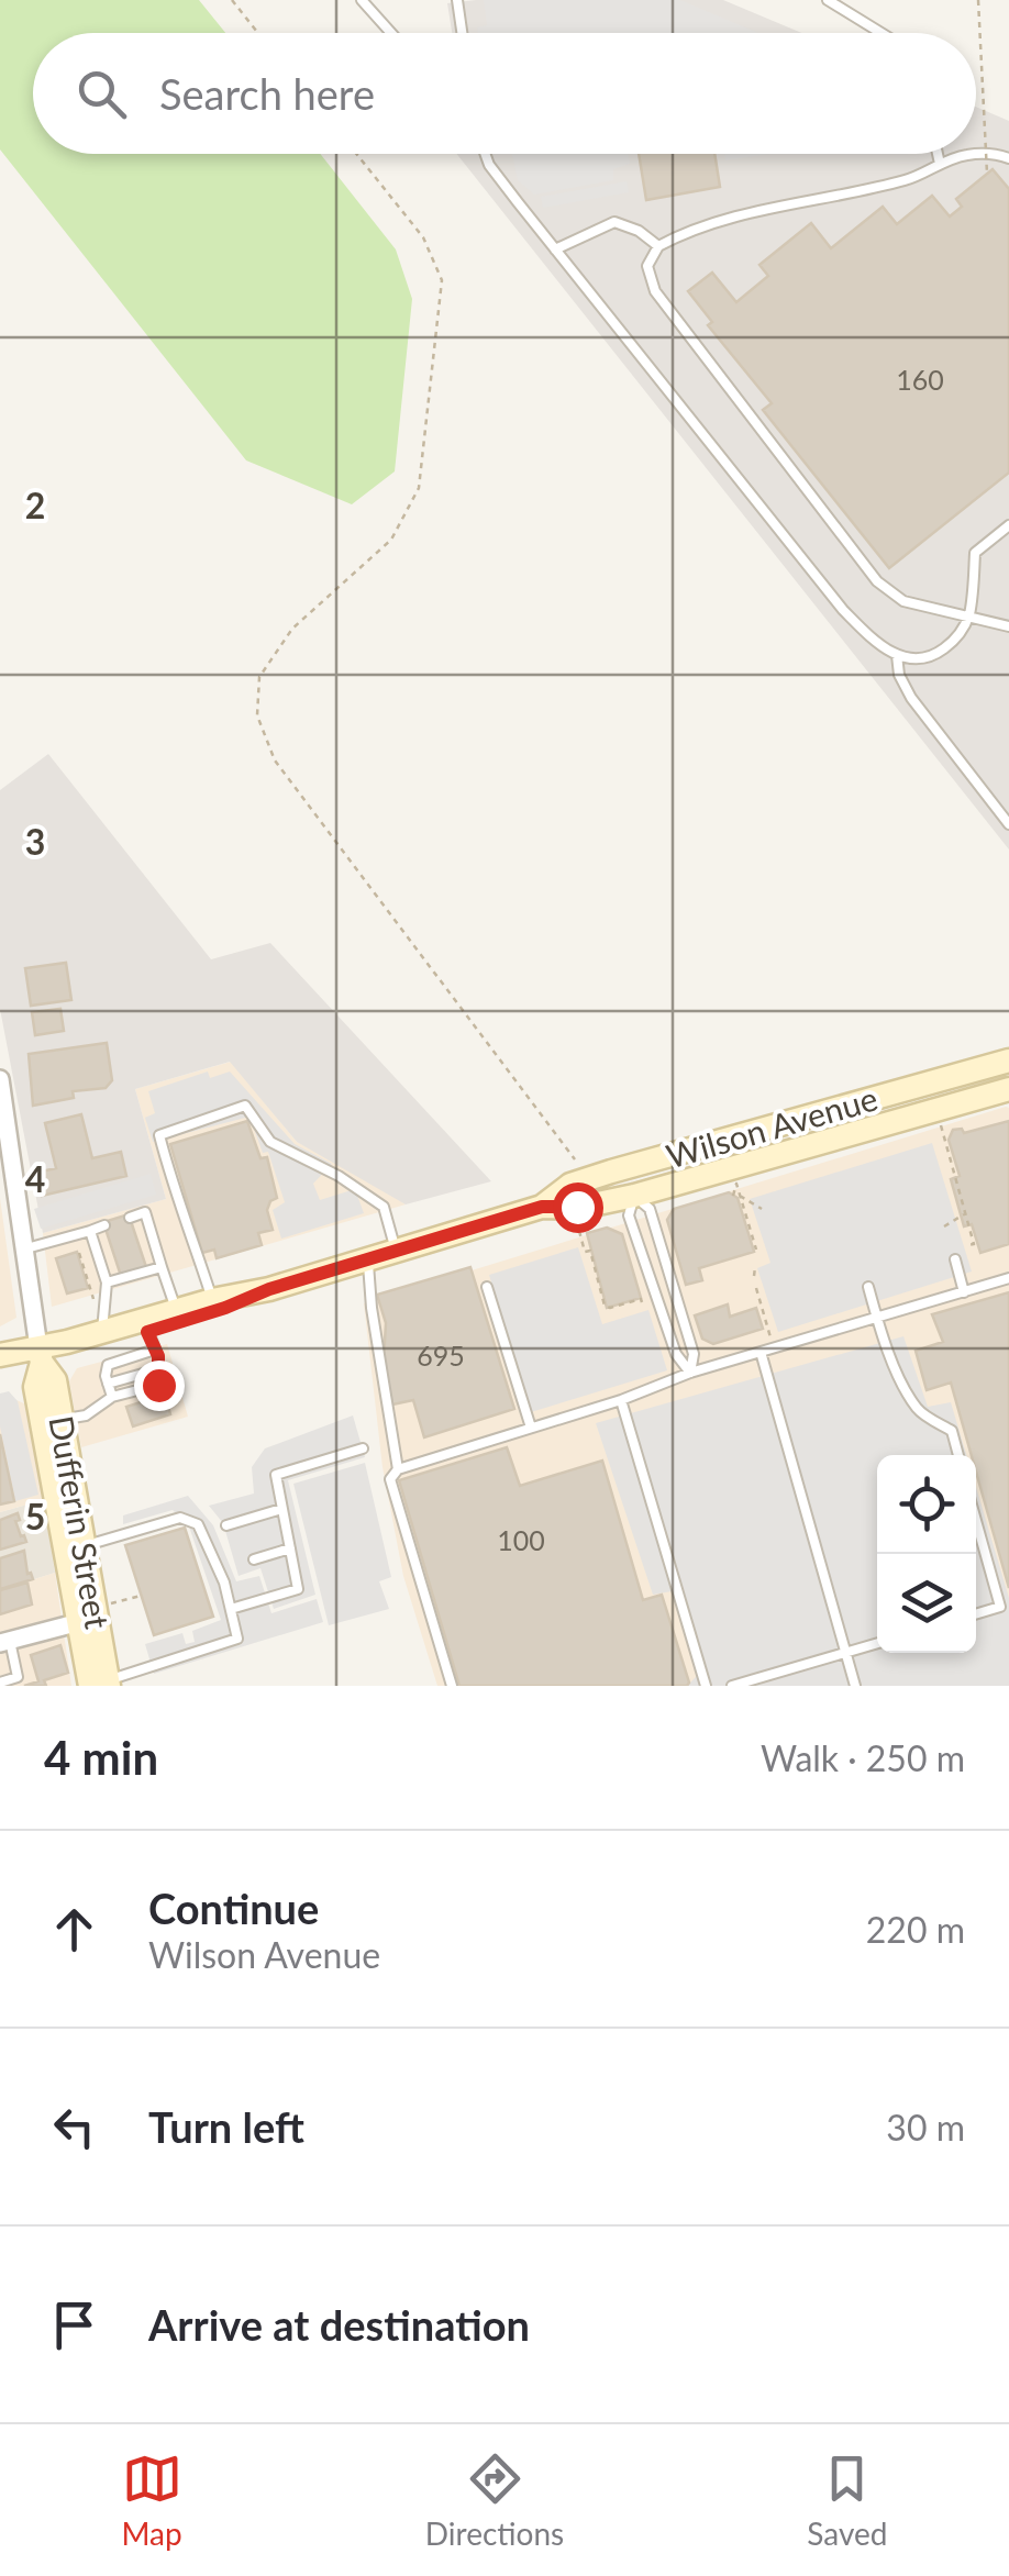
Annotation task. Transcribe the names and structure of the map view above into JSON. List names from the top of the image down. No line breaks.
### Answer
{"streets":{"main road":["Wilson Avenue","Dufferin Street"]},"crossings":[["Wilson Avenue","Dufferin Street"]],"house_numbers":["160","695","100"],"page":{"search":"Search here","heading":["4 min","Walk · 250 m"],"list":[["Continue","Wilson Avenue","220 m"],["Turn left","30 m"],"Arrive at destination"],"nav":["Map","Directions","Saved"]},"grid":{"rows":["2","3","4","5"]}}
